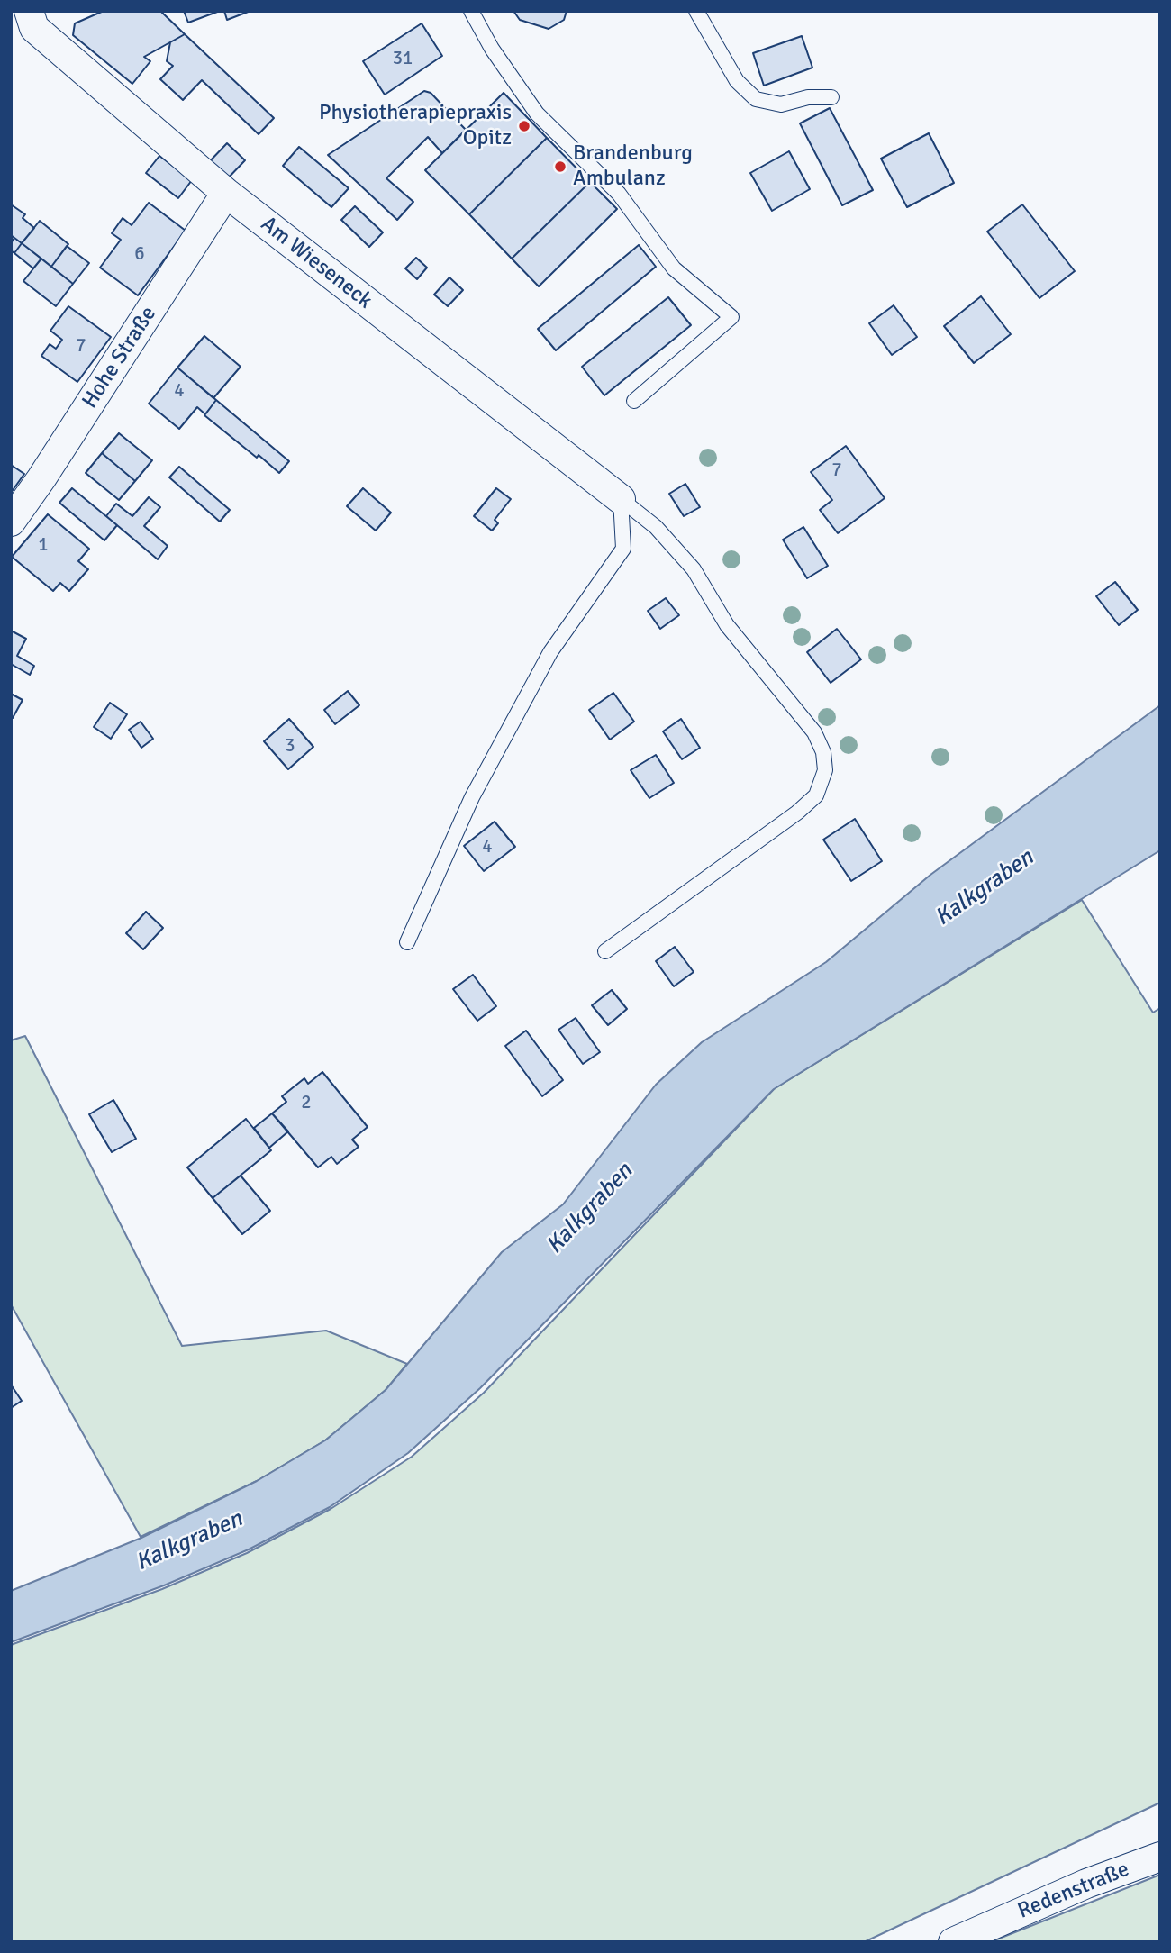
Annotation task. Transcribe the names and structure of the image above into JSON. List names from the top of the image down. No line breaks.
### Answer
{"streets":{"street":["Am Wieseneck","Hohe Straße","Redenstraße"]},"crossings":[["Am Wieseneck","Hohe Straße"]],"water":["Kalkgraben"],"places":["Physiotherapiepraxis Opitz","Brandenburg Ambulanz"],"house_numbers":["31","6","7","4","7","1","3","4","2"]}
